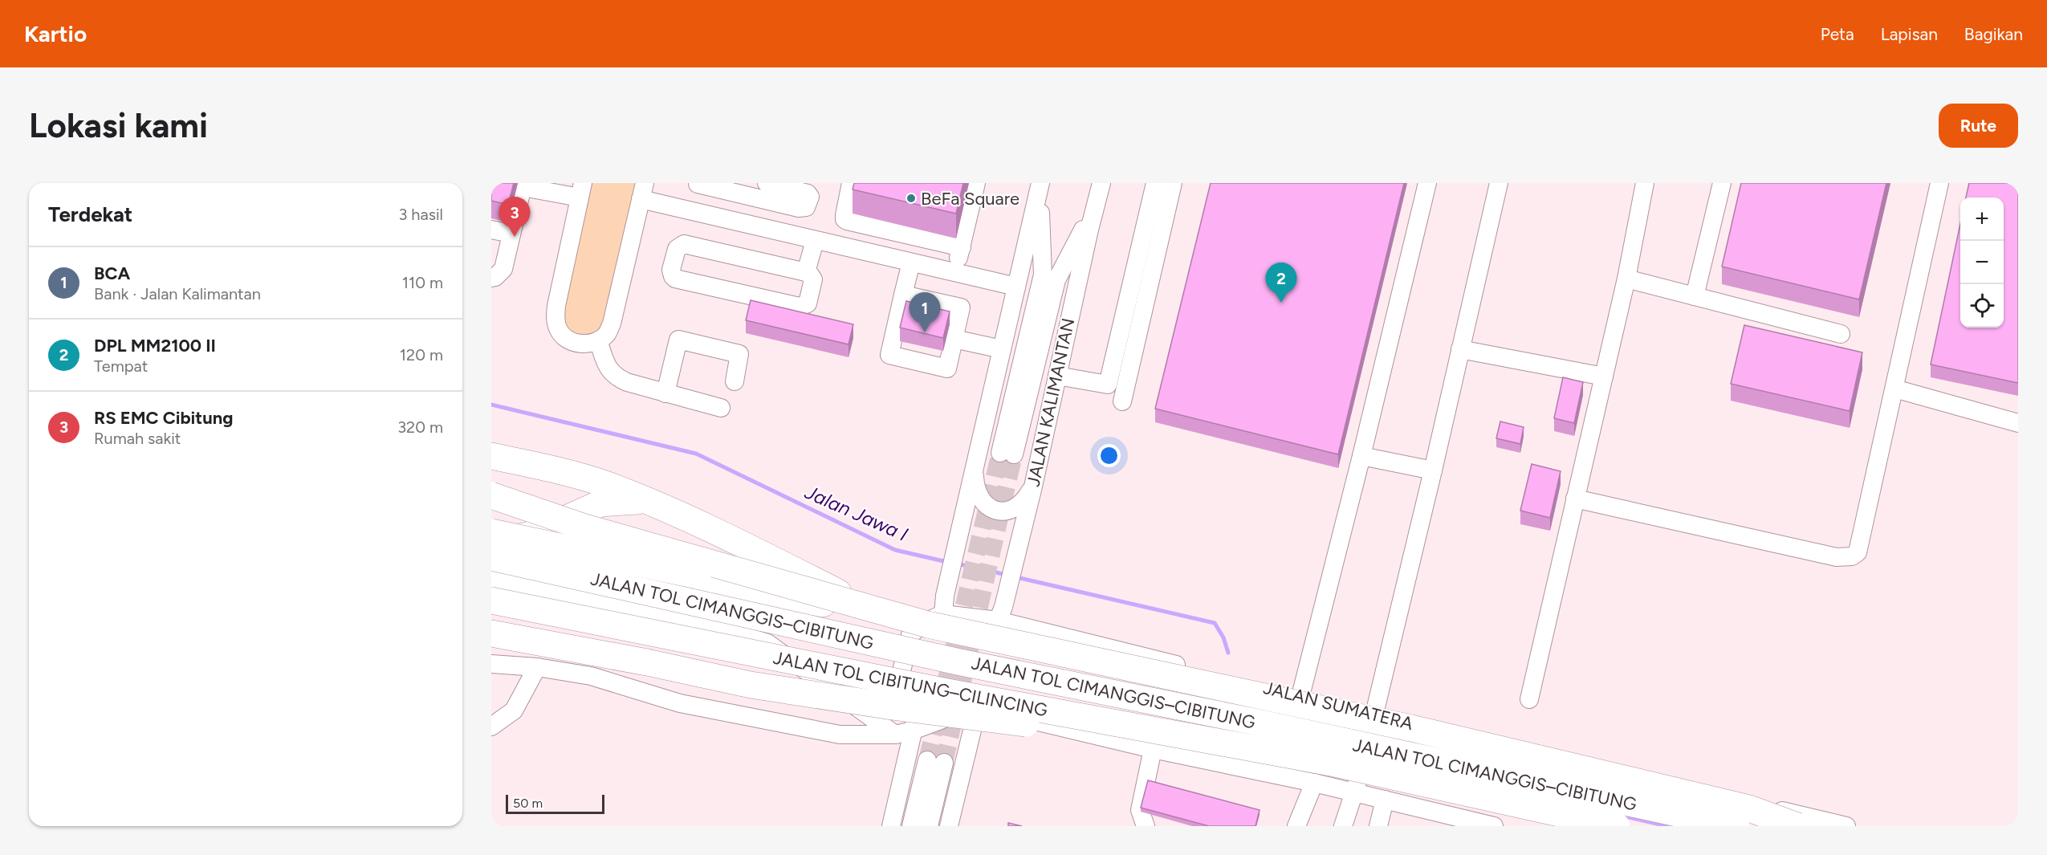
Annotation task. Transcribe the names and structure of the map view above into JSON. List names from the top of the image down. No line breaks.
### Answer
{"streets":{"highway":["JALAN TOL CIMANGGIS–CIBITUNG","JALAN TOL CIBITUNG–CILINCING"],"street":["JALAN KALIMANTAN","JALAN SUMATERA"]},"crossings":[["JALAN KALIMANTAN","JALAN SUMATERA"],["JALAN TOL CIMANGGIS–CIBITUNG","JALAN TOL CIBITUNG–CILINCING"]],"water":["Jalan Jawa I"],"places":["BeFa Square"],"scale_bar":"50 m","page":{"header":"Kartio","nav":["Peta","Lapisan","Bagikan"],"buttons":"Rute","title":"Lokasi kami","heading":["Terdekat","3 hasil"],"pins":["3","2","1"],"map_buttons":["+","−"],"list":[{"mark":"1","name":"BCA","note":"Bank · Jalan Kalimantan","value":"110 m"},{"mark":"2","name":"DPL MM2100 II","note":"Tempat","value":"120 m"},{"mark":"3","name":"RS EMC Cibitung","note":"Rumah sakit","value":"320 m"}],"scale":"50 m"}}
